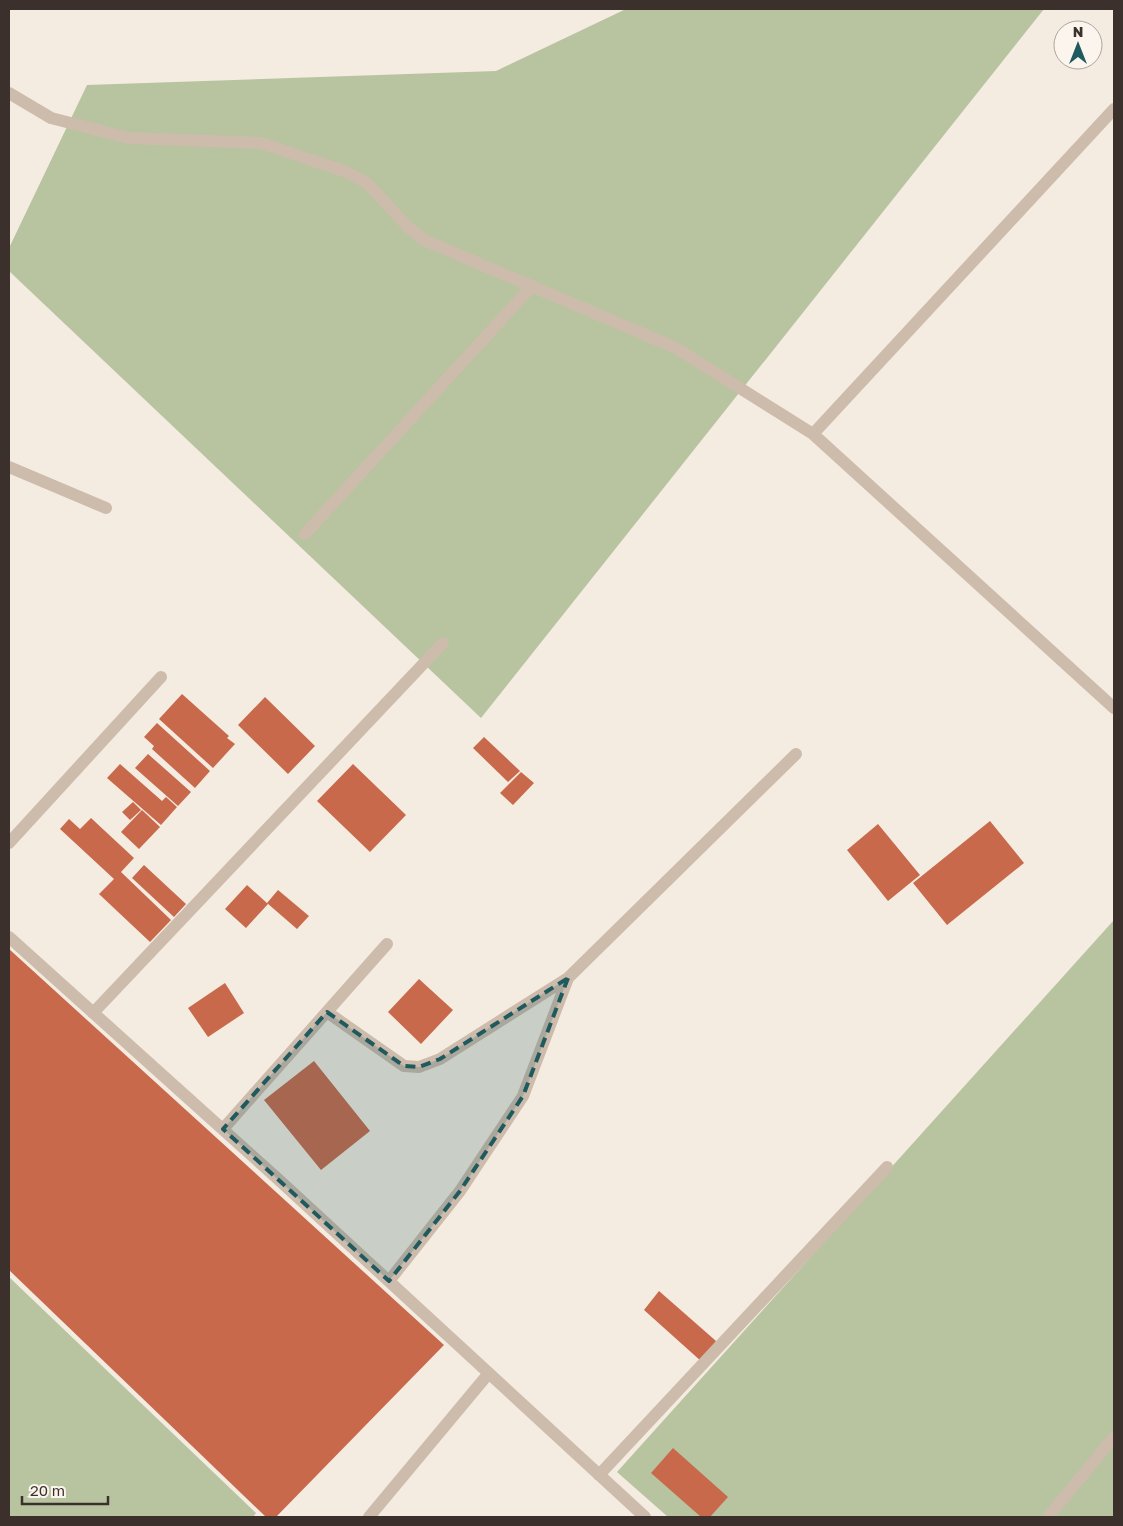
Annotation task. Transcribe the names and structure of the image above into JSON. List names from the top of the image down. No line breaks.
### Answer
{"scale_bar":"20 m","north":"top"}
